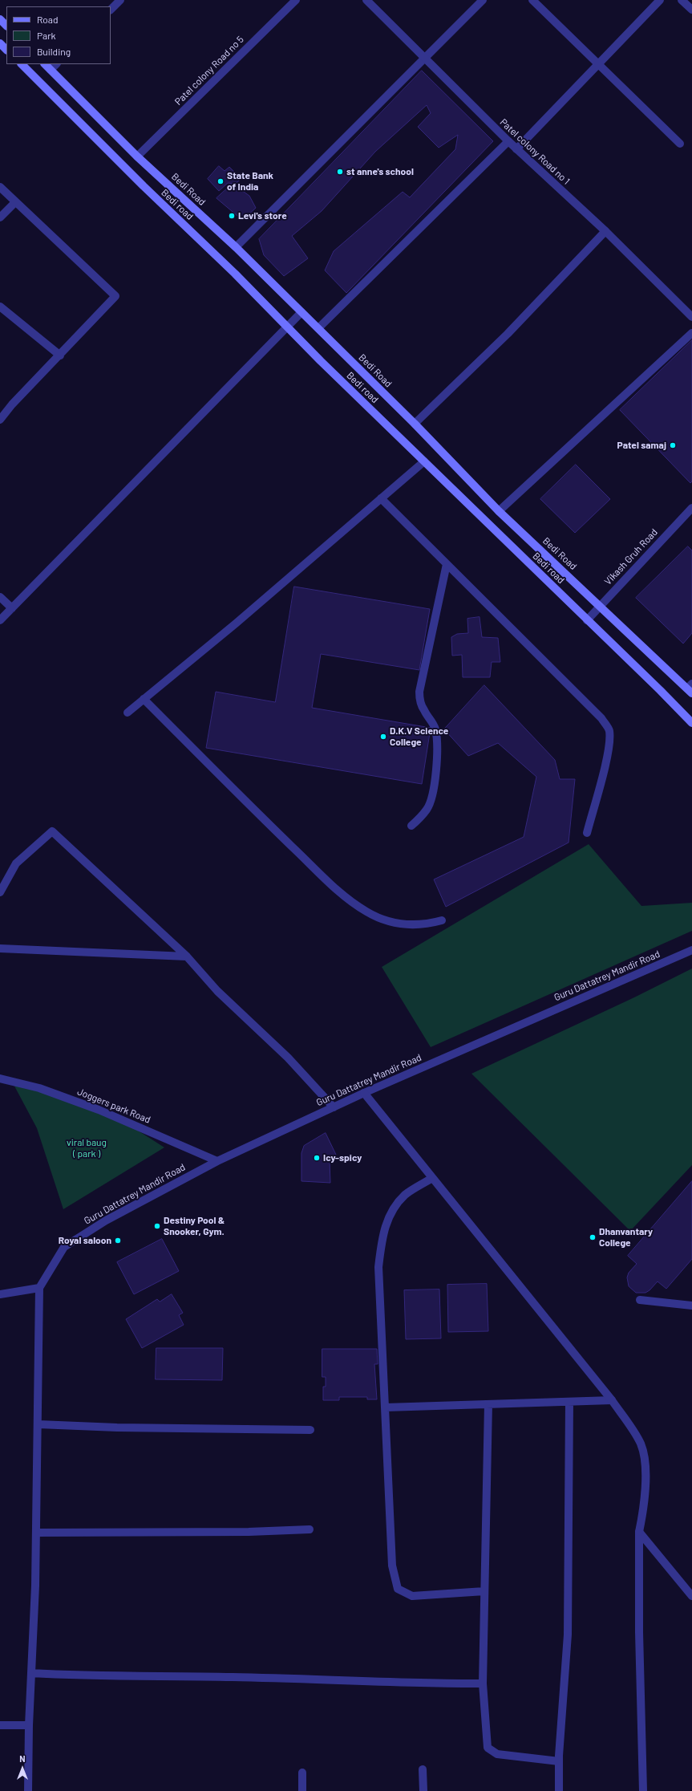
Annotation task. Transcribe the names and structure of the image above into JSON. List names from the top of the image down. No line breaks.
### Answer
{"streets":{"main road":["Bedi Road","Bedi road"],"street":["Patel colony Road no 5","Patel colony Road no 1","Vikash Gruh Road","Guru Dattatrey Mandir Road","Joggers park Road"]},"crossings":[["Patel colony Road no 5","Bedi Road"],["Bedi Road","Vikash Gruh Road"],["Bedi road","Vikash Gruh Road"],["Guru Dattatrey Mandir Road","Joggers park Road"]],"parks":["viral baug ( park )"],"places":["st anne's school","State Bank of India","Levi's store","Patel samaj","D.K.V Science College","Icy-spicy","Destiny Pool & Snooker, Gym.","Dhanvantary College","Royal saloon"],"legend":["Road","Park","Building"],"north":"top"}
